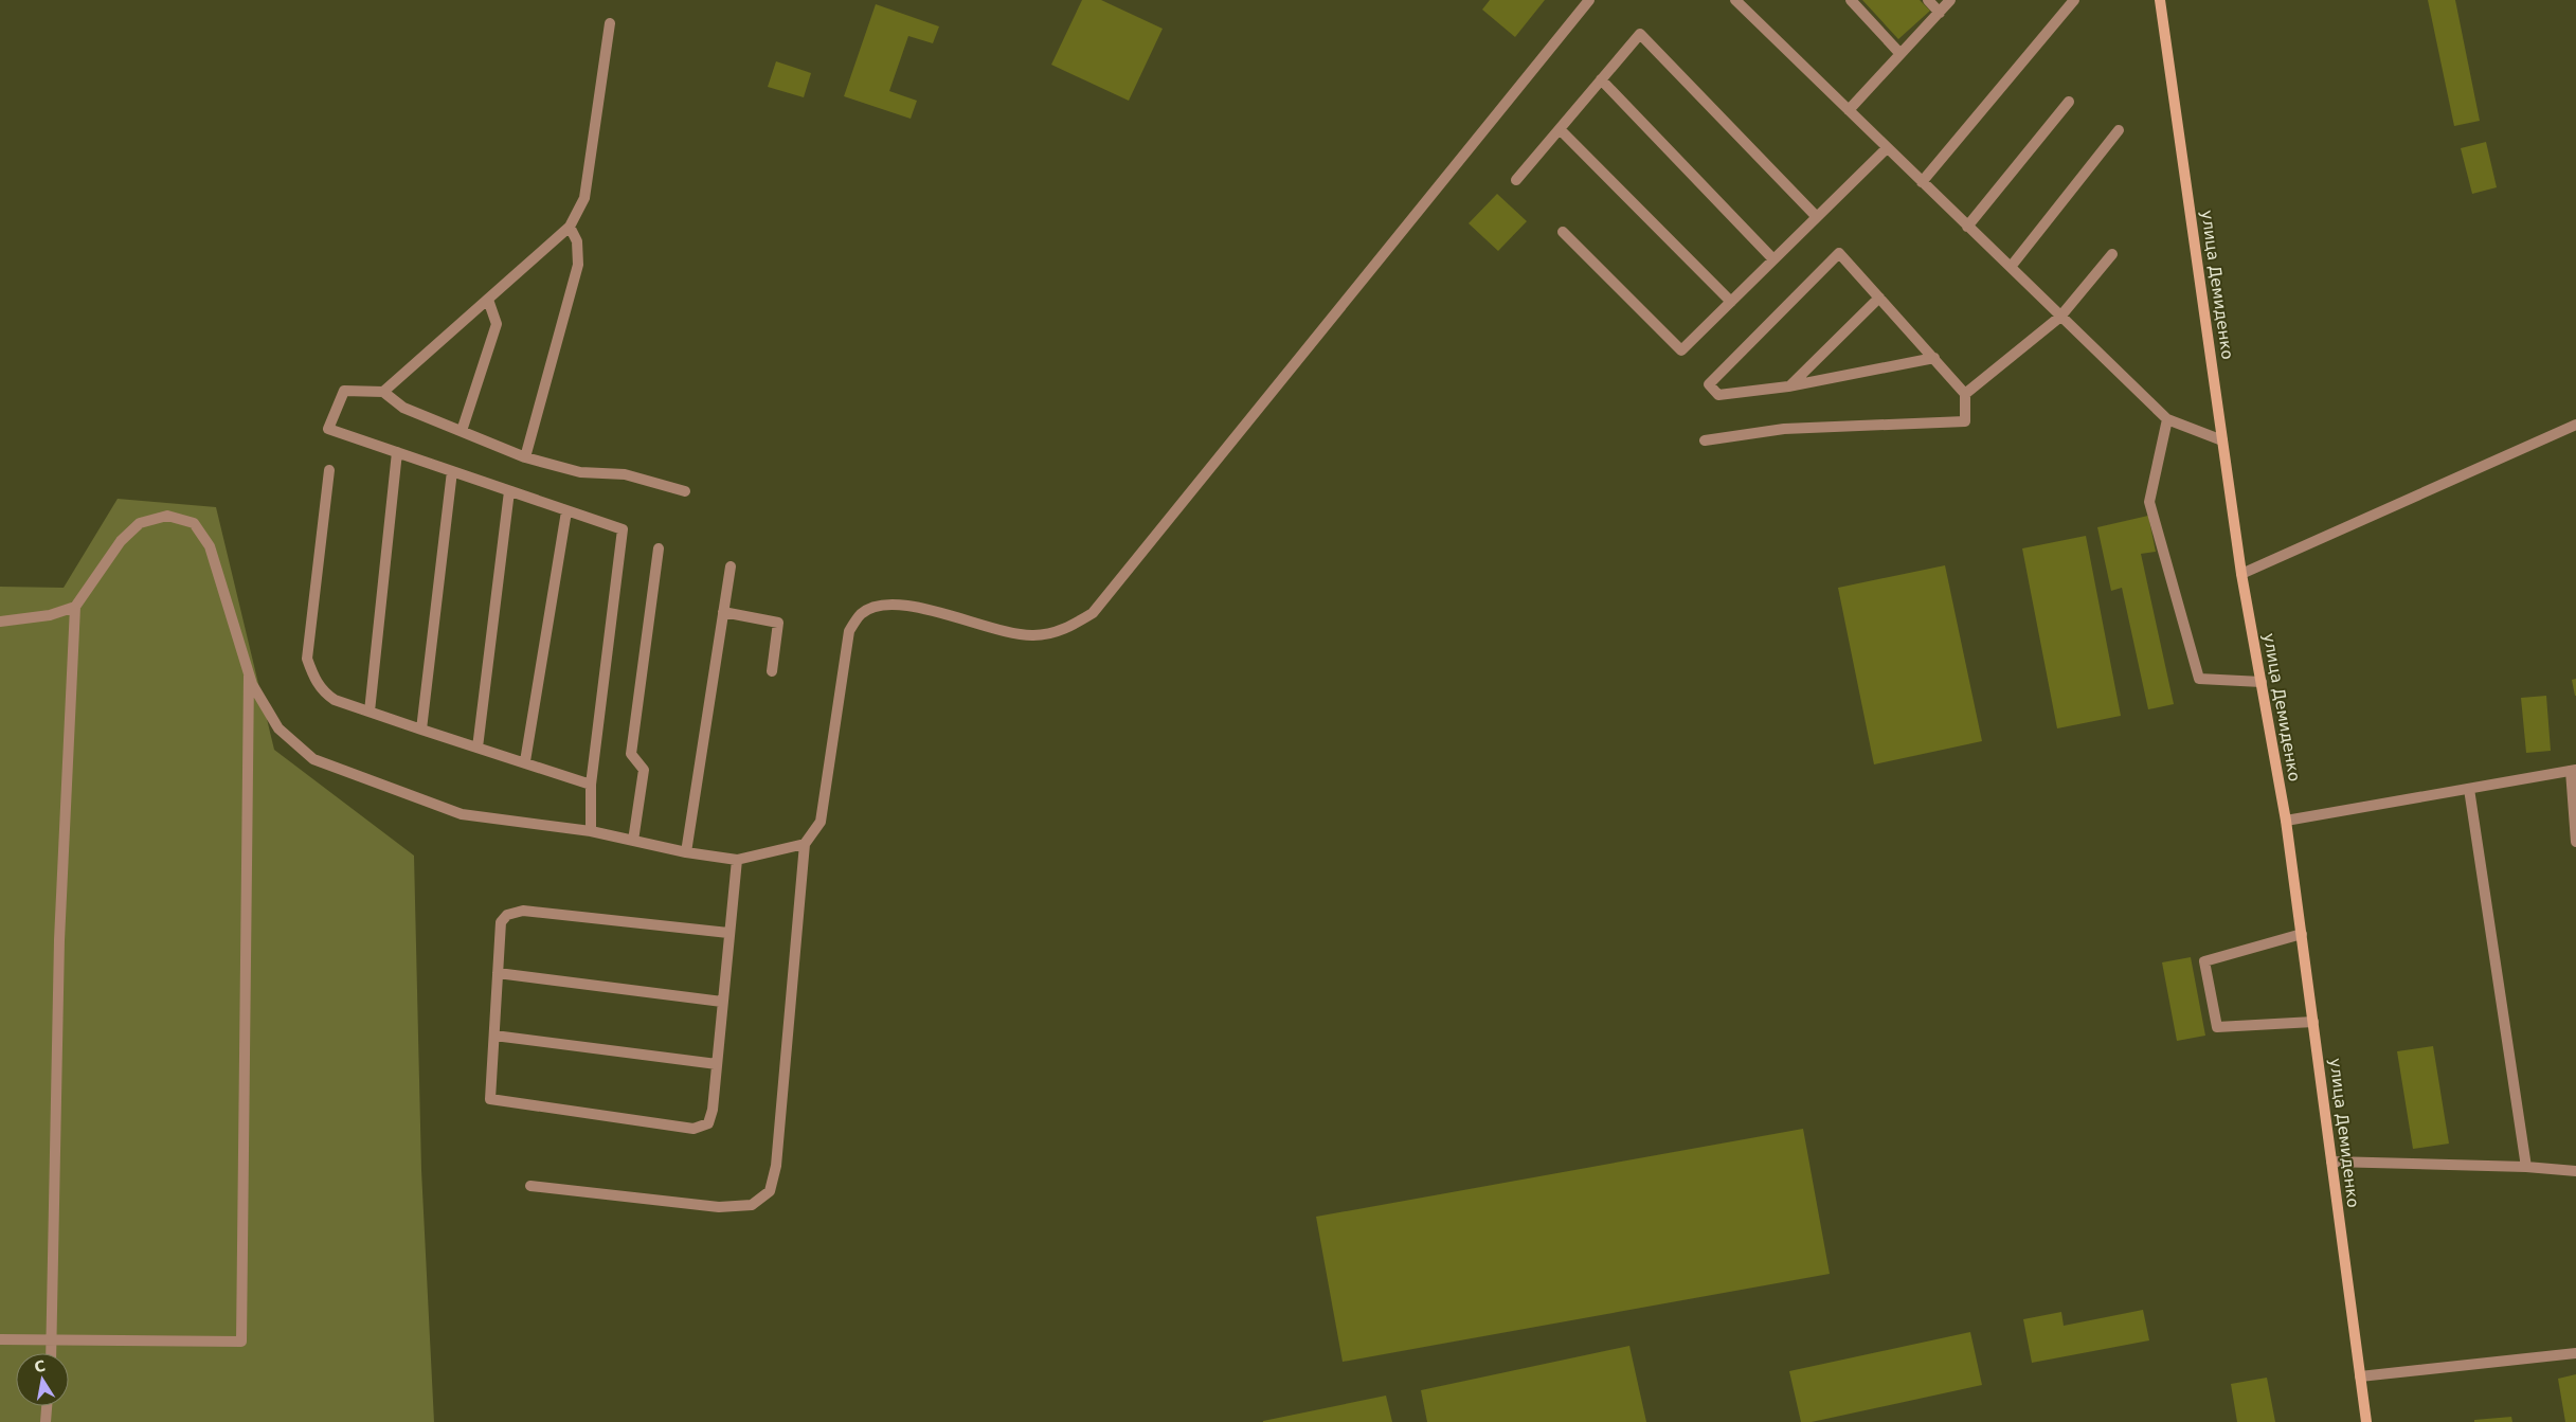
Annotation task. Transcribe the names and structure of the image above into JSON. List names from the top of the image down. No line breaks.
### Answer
{"streets":{"main road":["улица Демиденко"]},"north":"top"}
